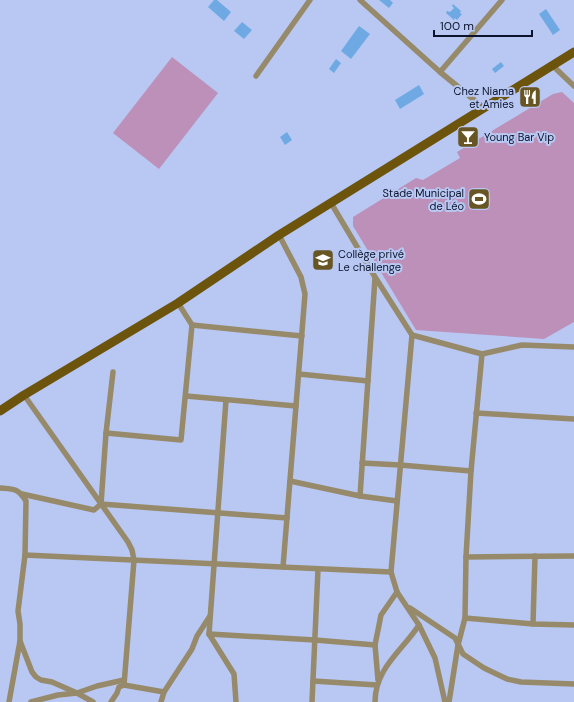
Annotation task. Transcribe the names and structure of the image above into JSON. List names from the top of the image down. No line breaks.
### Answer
{"places":{"restaurant":["Chez Niama et Amies"],"bar":["Young Bar Vip"],"sports":["Stade Municipal de Léo"],"school or university":["Collège privé Le challenge"]},"scale_bar":"100 m"}
